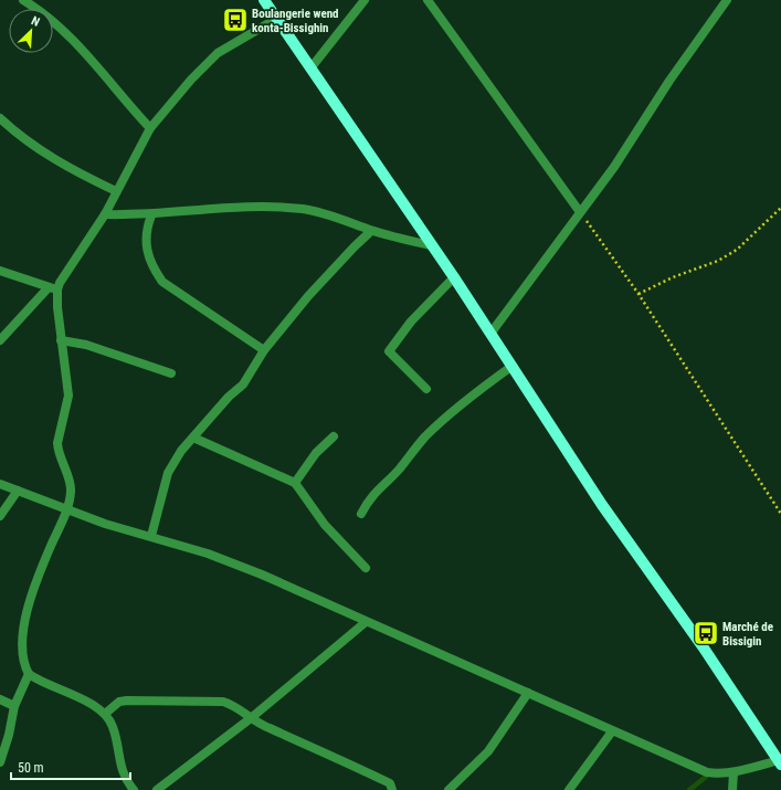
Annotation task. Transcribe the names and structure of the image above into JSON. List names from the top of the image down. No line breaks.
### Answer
{"places":{"bus stop":["Boulangerie wend konta-Bissighin","Marché de Bissigin"]},"scale_bar":"50 m","north":"top right"}
